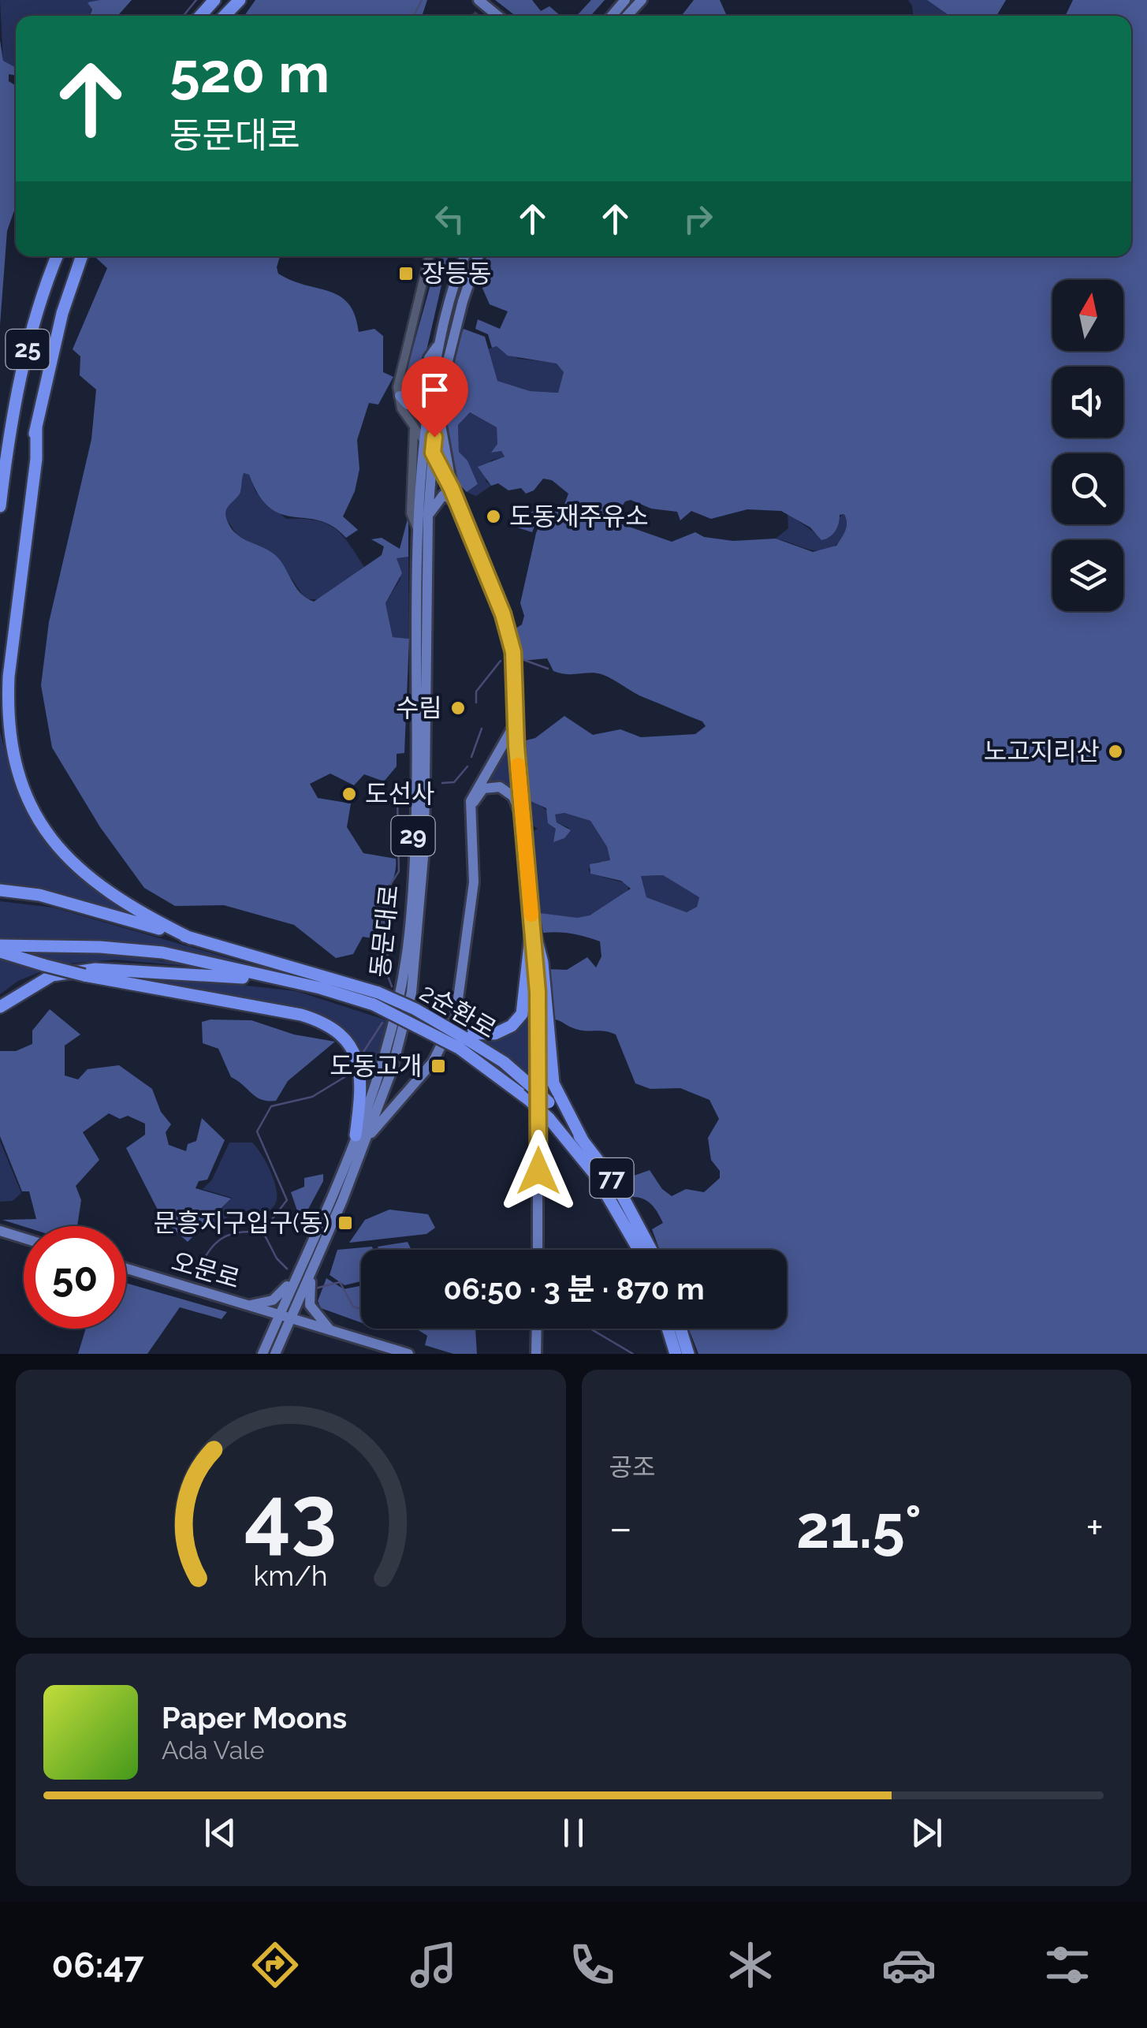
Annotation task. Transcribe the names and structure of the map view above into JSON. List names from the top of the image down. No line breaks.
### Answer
{"streets":{"highway":["25","2순환로","77"],"main road":["29","동문대로","오문로"]},"crossings":[["동문대로","오문로"]],"places":{"transit":["장등동","도동고개","문흥지구입구(동)"],"other":["도동재주유소","수림","노고지리산","도선사"]},"north":"top","page":{"turn":["520 m","동문대로"],"limit":"50","trip":"06:50 · 3 분 · 870 m","tile":"공조","heat":["−","21.5°","+"],"song":["Paper Moons","Ada Vale"],"tabs":"06:47","gauge":["43","km/h"]}}
